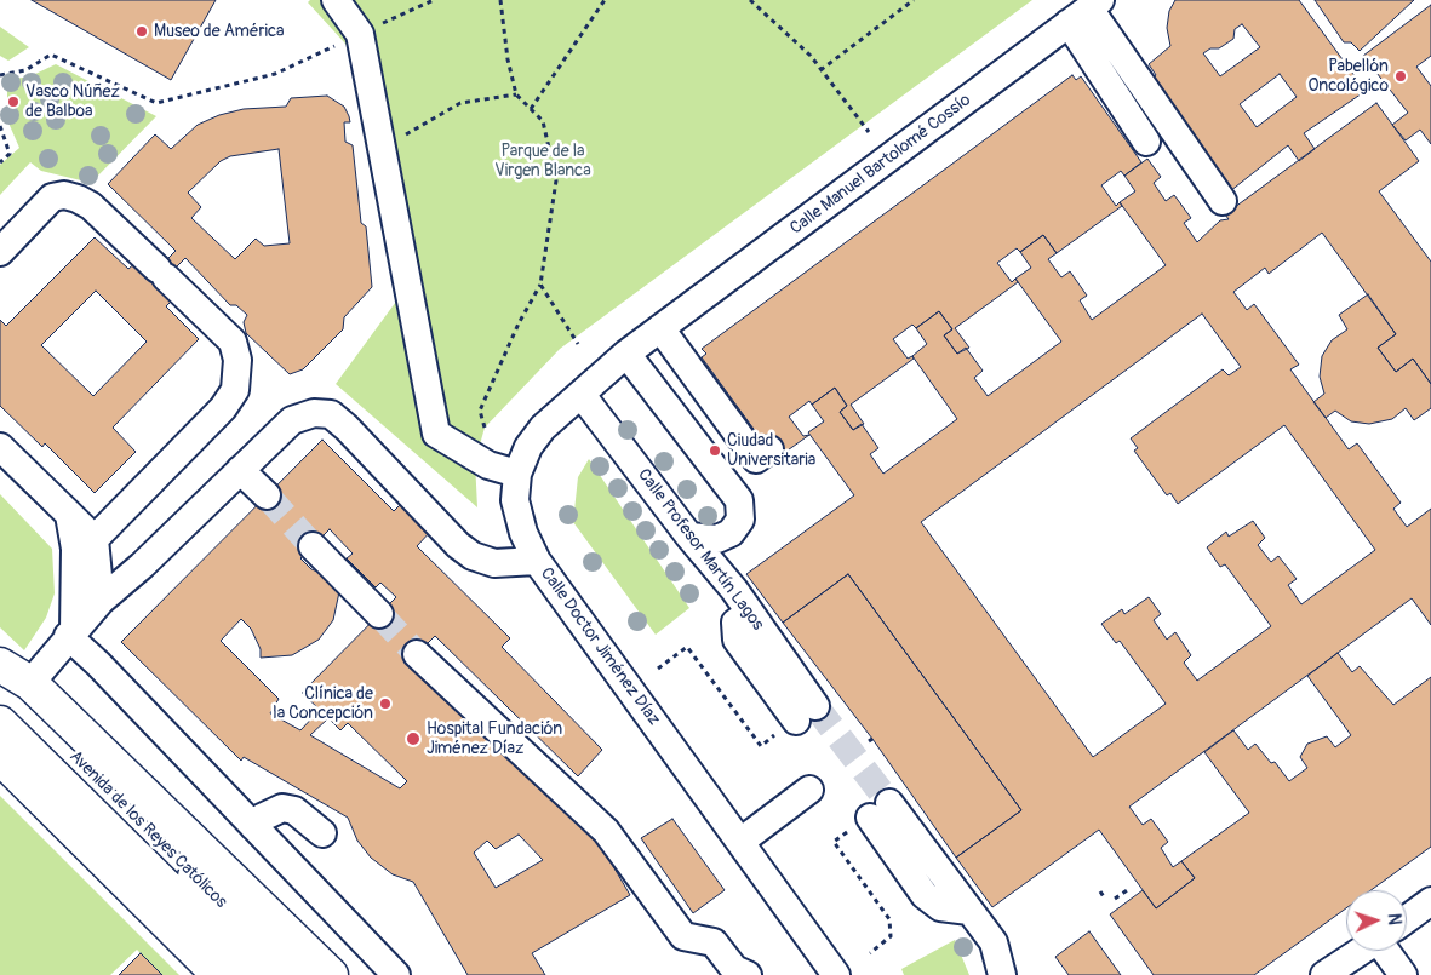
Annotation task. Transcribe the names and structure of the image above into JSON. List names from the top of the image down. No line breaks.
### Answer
{"streets":{"main road":["Avenida de los Reyes Católicos"],"street":["Calle Manuel Bartolomé Cossío","Calle Profesor Martín Lagos","Calle Doctor Jiménez Díaz"]},"crossings":[["Calle Manuel Bartolomé Cossío","Calle Doctor Jiménez Díaz"],["Calle Profesor Martín Lagos","Calle Doctor Jiménez Díaz"]],"parks":["Parque de la Virgen Blanca"],"places":["Museo de América","Pabellón Oncológico","Vasco Núñez de Balboa","Ciudad Universitaria","Clínica de la Concepción","Hospital Fundación Jiménez Díaz"],"north":"right"}
